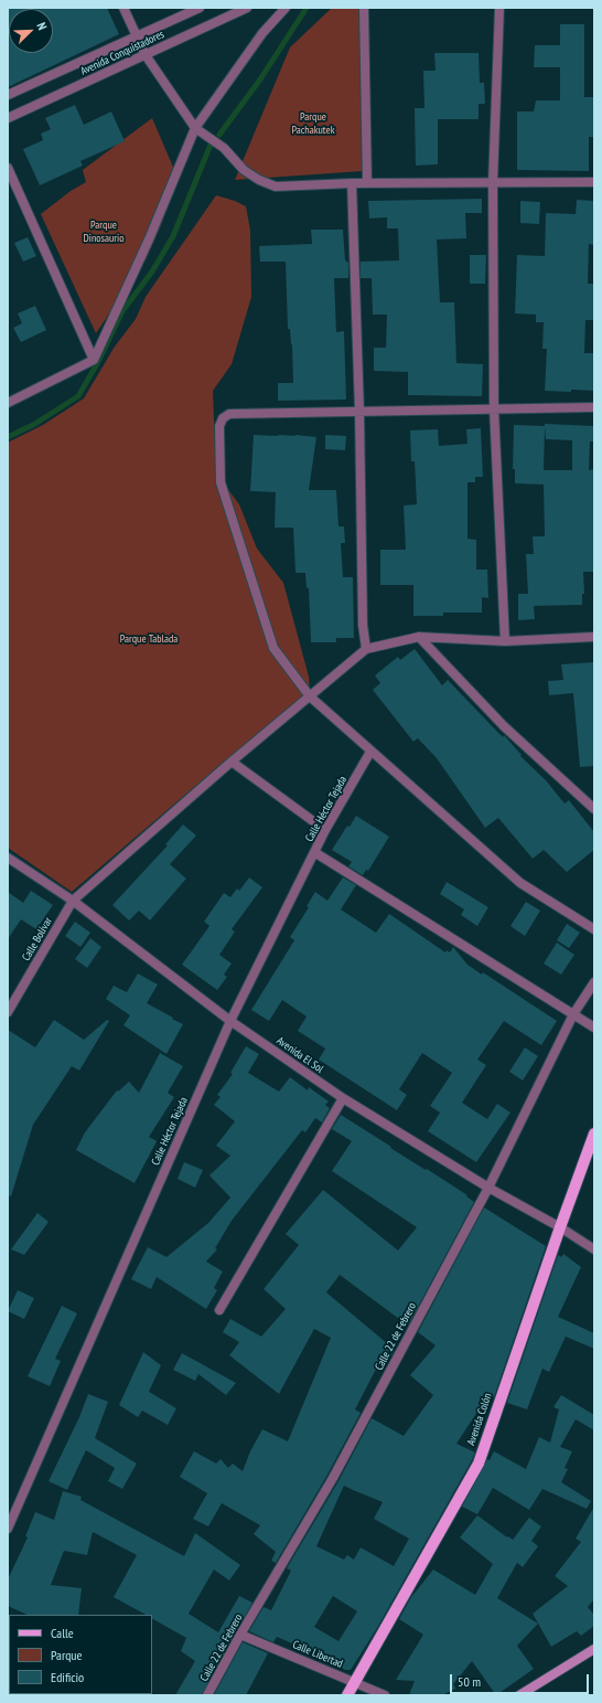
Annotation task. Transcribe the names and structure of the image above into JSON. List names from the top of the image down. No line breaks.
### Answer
{"streets":{"main road":["Avenida Colón"],"street":["Avenida Conquistadores","Calle Héctor Tejada","Calle Bolívar","Avenida El Sol","Calle 22 de Febrero","Calle Libertad"]},"crossings":[["Calle Héctor Tejada","Avenida El Sol"],["Calle Bolívar","Avenida El Sol"],["Avenida El Sol","Calle 22 de Febrero"],["Avenida El Sol","Avenida Colón"],["Calle 22 de Febrero","Calle Libertad"],["Avenida Colón","Calle Libertad"]],"parks":["Parque Pachakutek","Parque Dinosaurio","Parque Tablada"],"legend":["Calle","Parque","Edificio"],"scale_bar":"50 m","north":"top right"}
